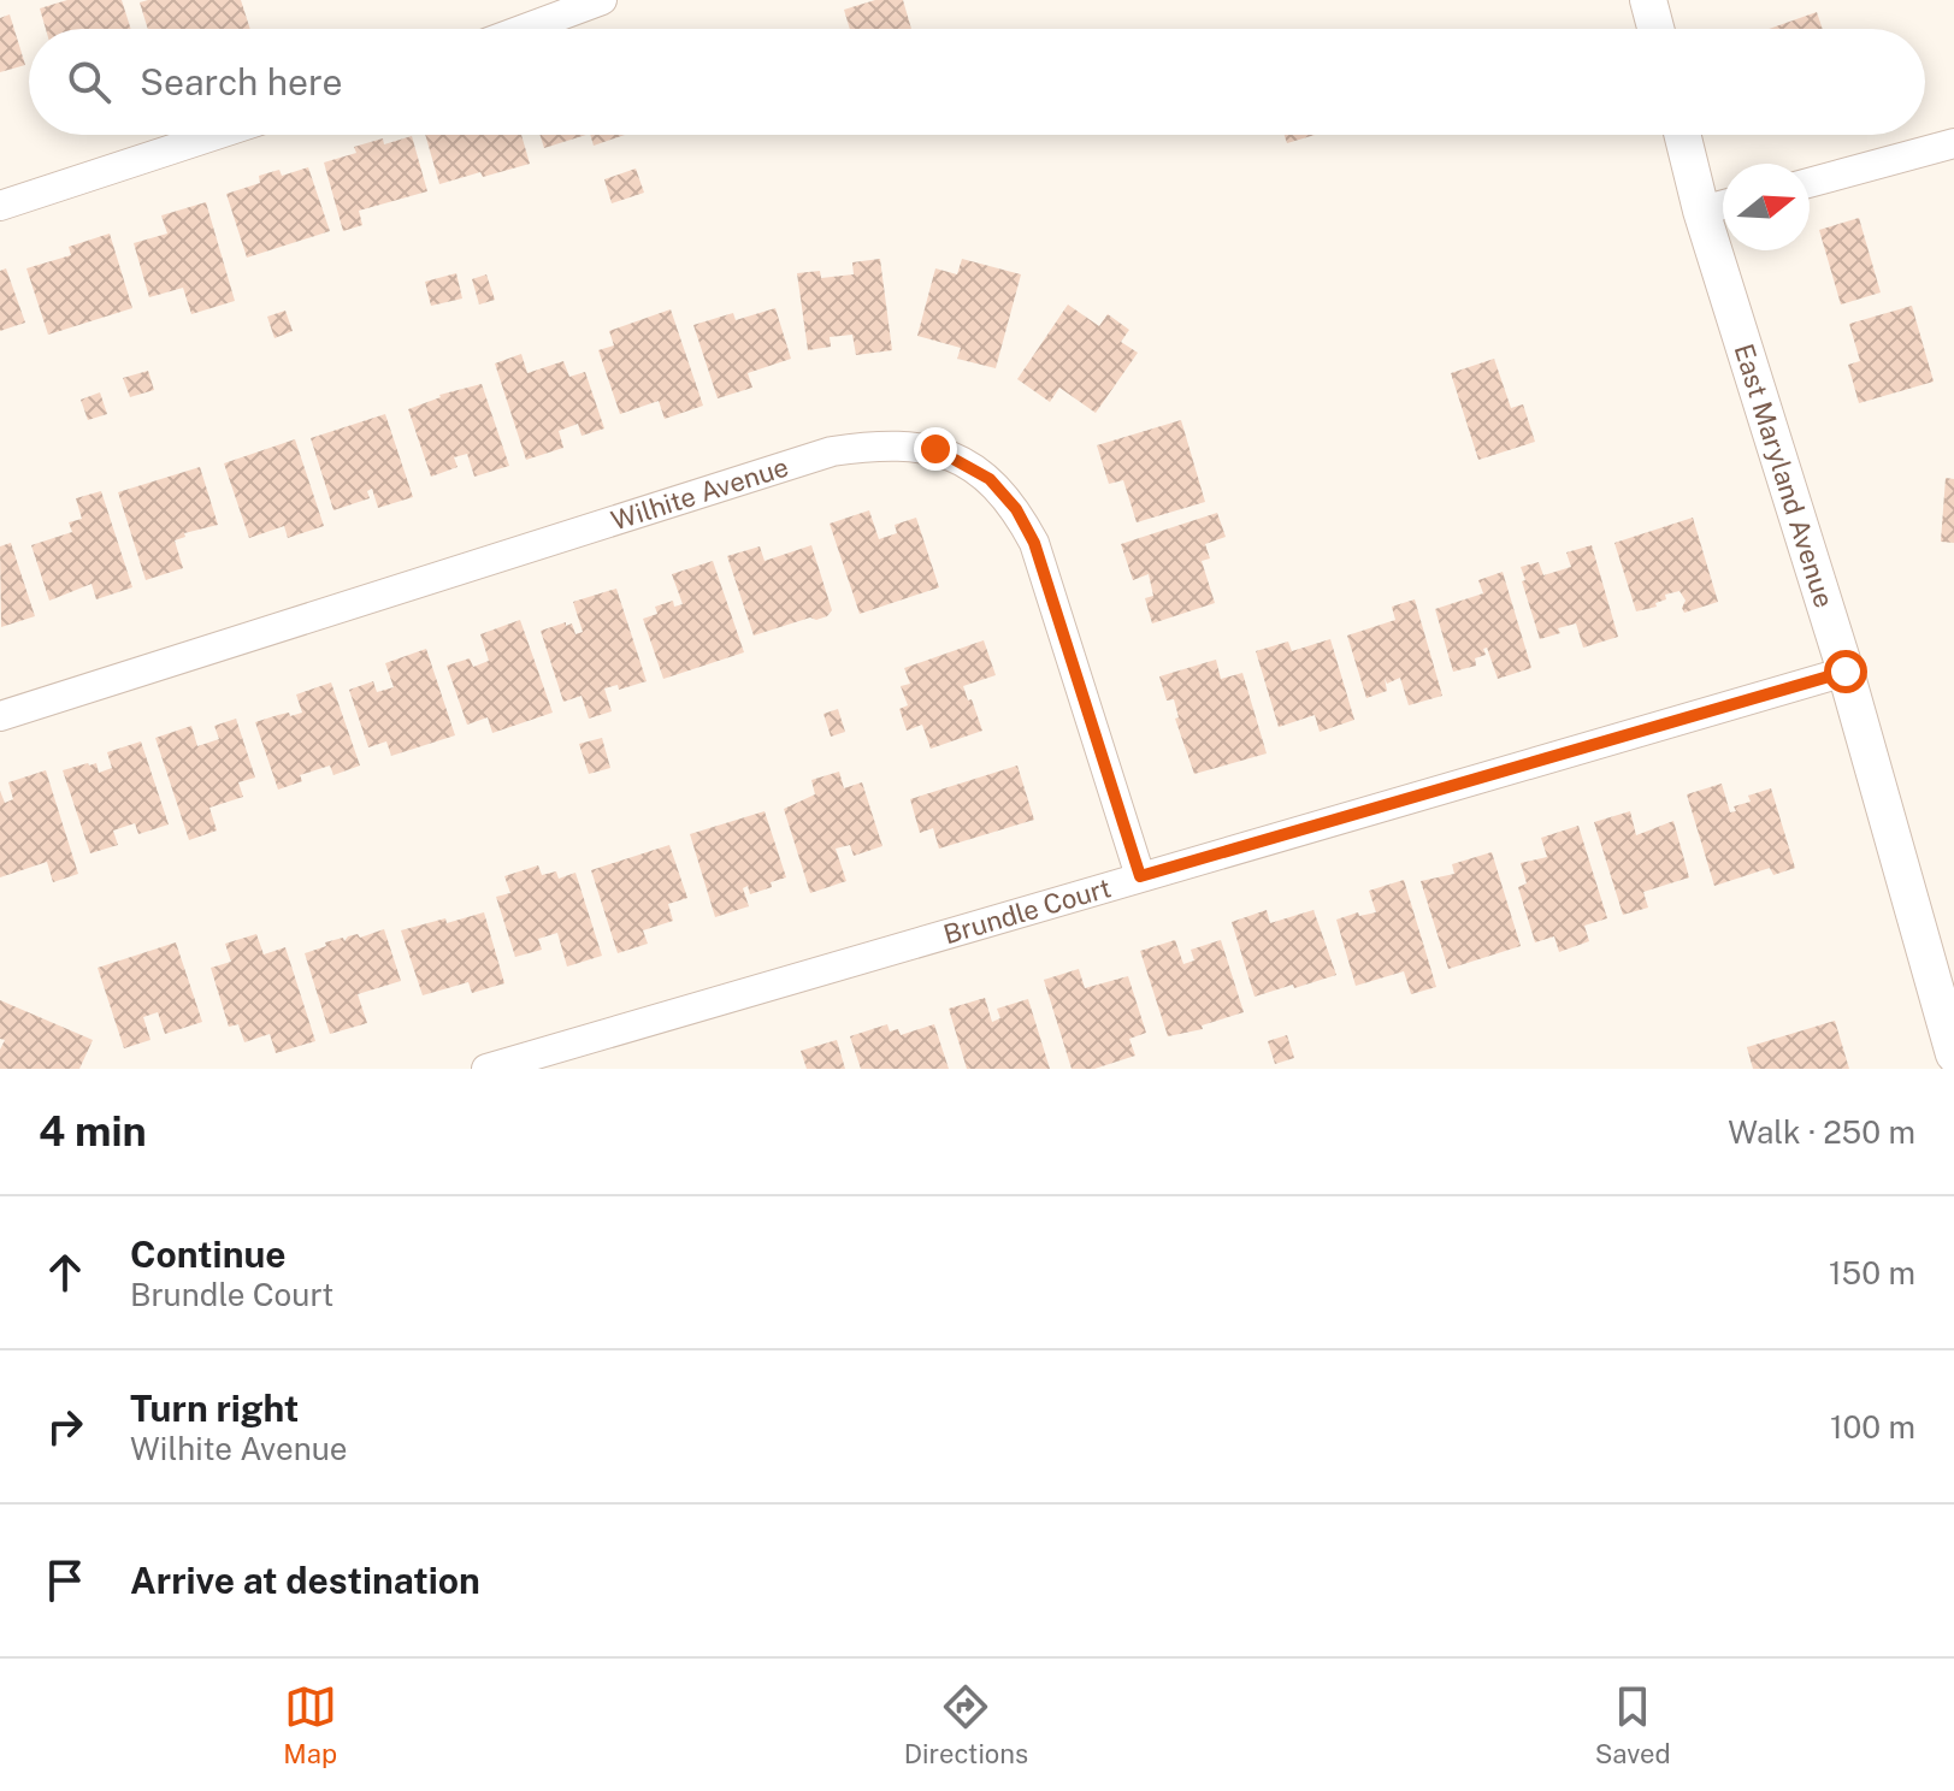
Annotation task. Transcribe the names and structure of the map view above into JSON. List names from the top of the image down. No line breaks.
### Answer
{"streets":{"street":["East Maryland Avenue","Wilhite Avenue","Brundle Court"]},"crossings":[["East Maryland Avenue","Brundle Court"],["Wilhite Avenue","Brundle Court"]],"north":"right","page":{"search":"Search here","heading":["4 min","Walk · 250 m"],"list":[["Continue","Brundle Court","150 m"],["Turn right","Wilhite Avenue","100 m"],"Arrive at destination"],"nav":["Map","Directions","Saved"]}}
